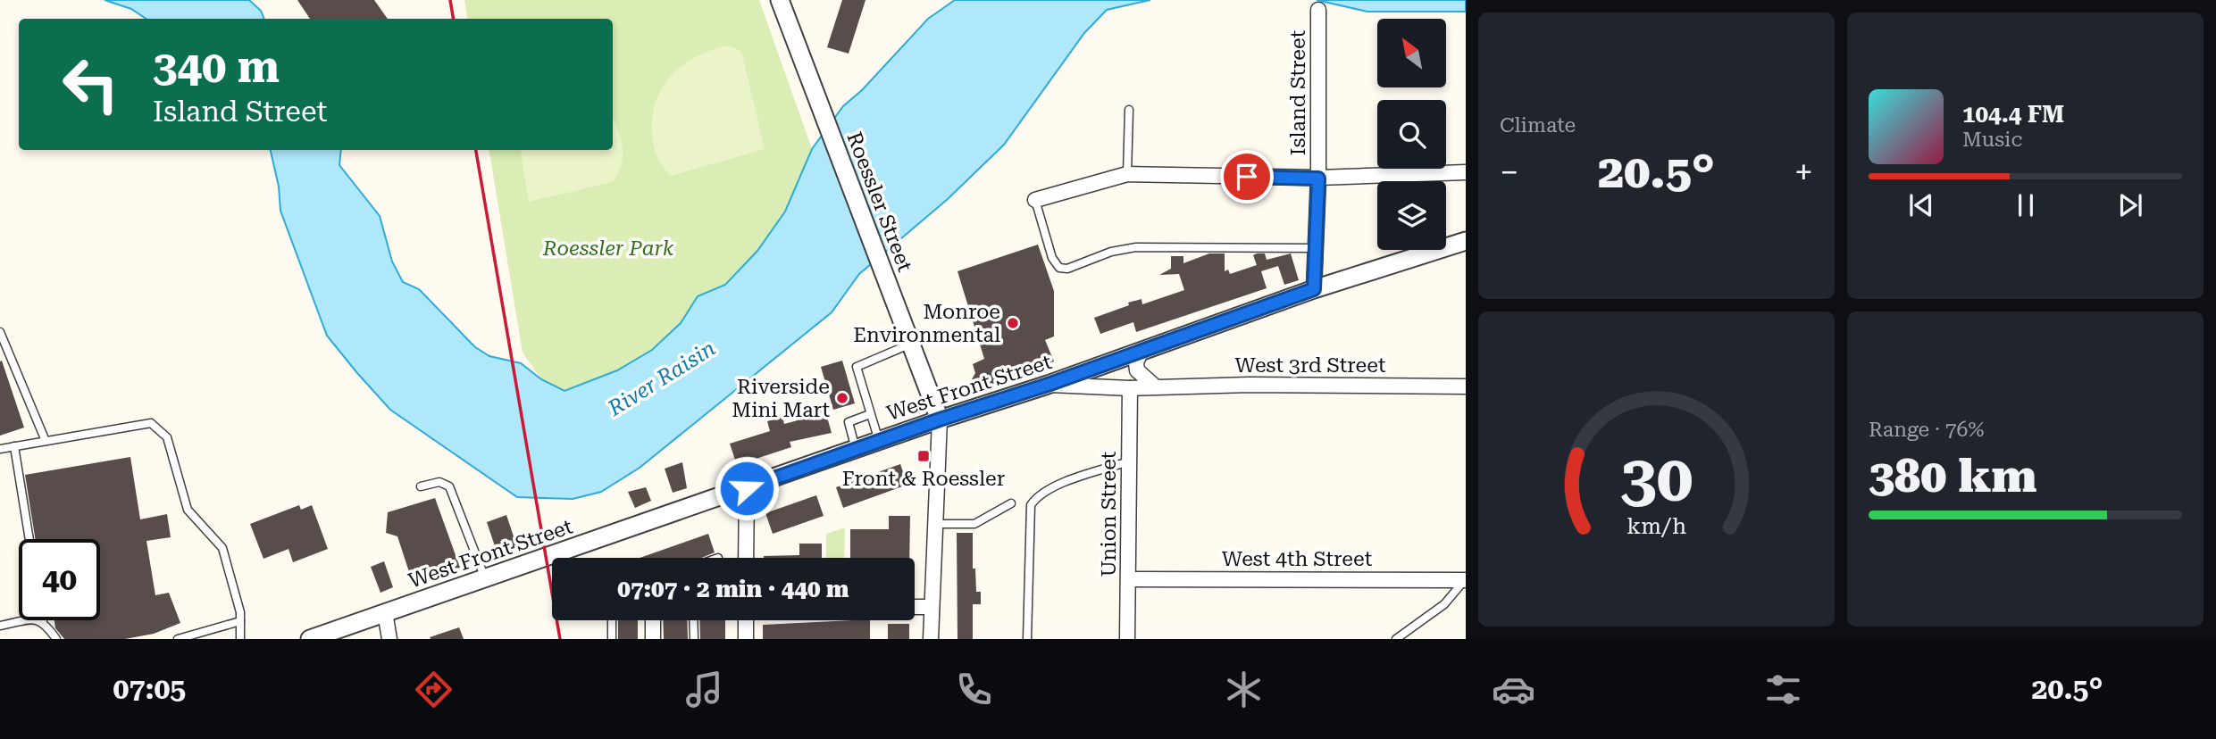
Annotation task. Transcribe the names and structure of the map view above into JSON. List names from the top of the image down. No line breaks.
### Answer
{"streets":{"street":["Island Street","Roessler Street","West 3rd Street","West Front Street","Union Street","West 4th Street"]},"crossings":[["Island Street","West Front Street"],["Roessler Street","West Front Street"],["West 3rd Street","West Front Street"],["West 3rd Street","Union Street"],["Union Street","West 4th Street"]],"water":["River Raisin"],"parks":["Roessler Park"],"places":{"other":["Monroe Environmental","Riverside Mini Mart"],"transit":["Front & Roessler"]},"north":"top left","page":{"tile":["Climate",["Range · 76%","380 km"]],"turn":["340 m","Island Street"],"song":["104.4 FM","Music"],"heat":["−","20.5°","+"],"limit":"40","trip":"07:07 · 2 min · 440 m","tabs":["07:05","20.5°"],"gauge":["30","km/h"]}}
